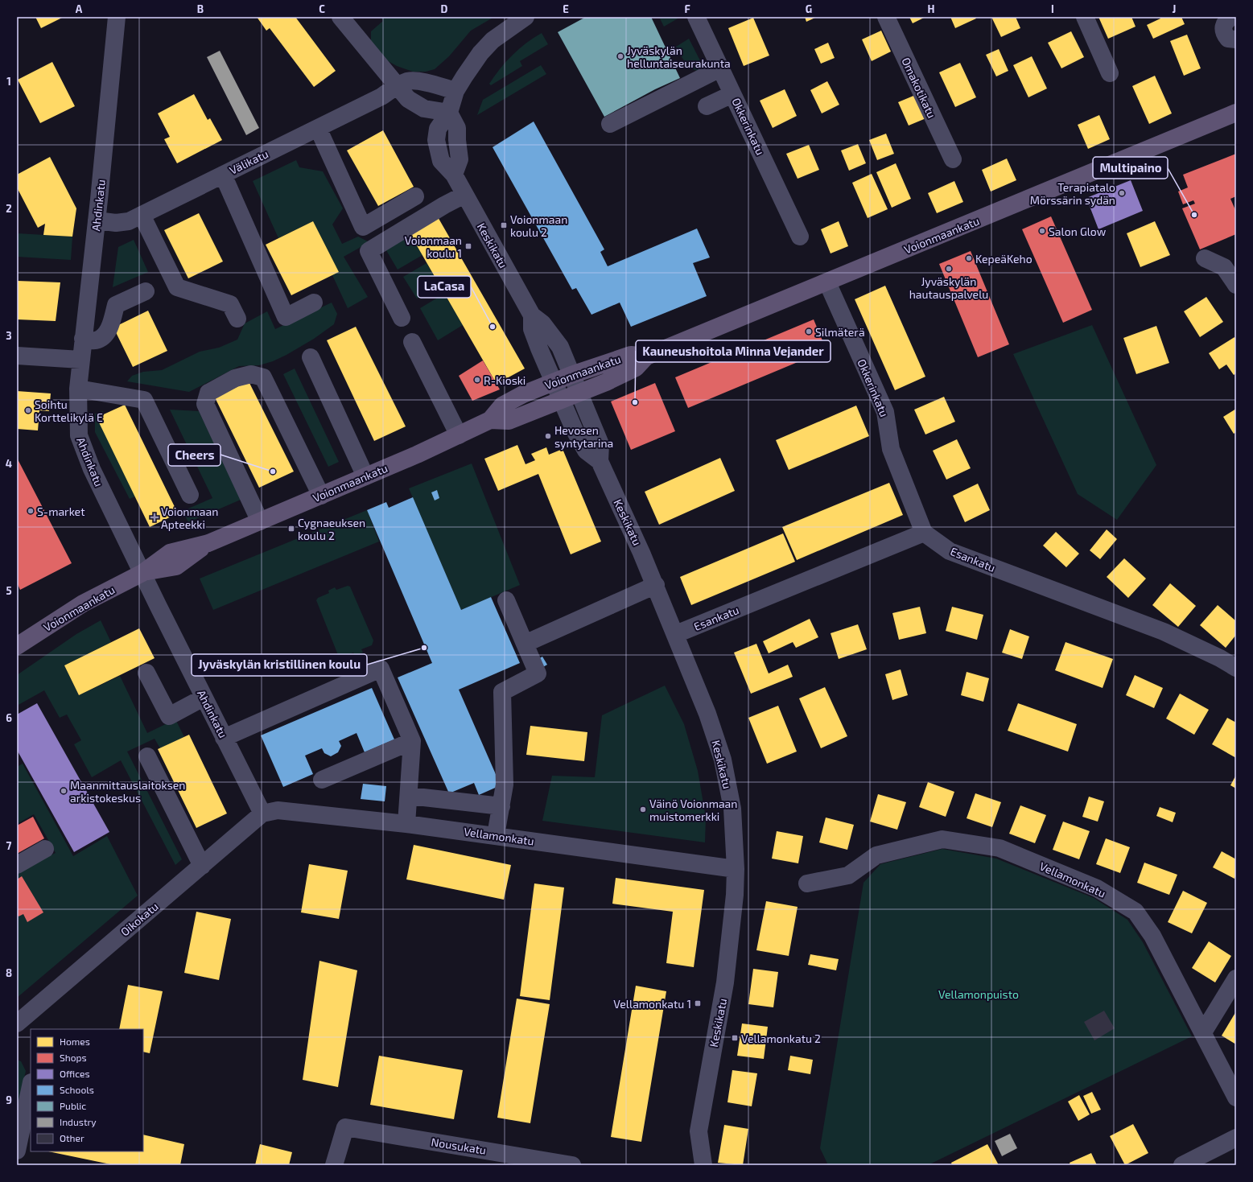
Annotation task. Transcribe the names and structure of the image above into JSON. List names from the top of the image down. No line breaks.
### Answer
{"streets":{"main road":["Voionmaankatu"],"street":["Omakotikatu","Okkerinkatu","Välikatu","Ahdinkatu","Keskikatu","Esankatu","Vellamonkatu","Oikokatu","Nousukatu"]},"crossings":[["Okkerinkatu","Voionmaankatu"],["Okkerinkatu","Esankatu"],["Välikatu","Ahdinkatu"],["Ahdinkatu","Voionmaankatu"],["Ahdinkatu","Vellamonkatu"],["Ahdinkatu","Oikokatu"],["Voionmaankatu","Keskikatu"],["Keskikatu","Esankatu"],["Keskikatu","Vellamonkatu"],["Vellamonkatu","Oikokatu"]],"parks":["Vellamonpuisto"],"places":{"other":["Jyväskylän helluntaiseurakunta","Terapiatalo Mörssärin sydän","Multipaino","Salon Glow","KepeäKeho","Jyväskylän hautauspalvelu","LaCasa","Silmäterä","R-Kioski","Kauneushoitola Minna Vejander","Soihtu Korttelikylä E","Hevosen syntytarina","Cheers","S-market","Jyväskylän kristillinen koulu","Maanmittauslaitoksen arkistokeskus","Väinö Voionmaan muistomerkki"],"transit":["Voionmaan koulu 2","Voionmaan koulu 1","Cygnaeuksen koulu 2","Vellamonkatu 1","Vellamonkatu 2"],"health":["Voionmaan Apteekki"]},"legend":["Homes","Shops","Offices","Schools","Public","Industry","Other"],"grid":{"columns":["A","B","C","D","E","F","G","H","I","J"],"rows":["1","2","3","4","5","6","7","8","9"]}}
